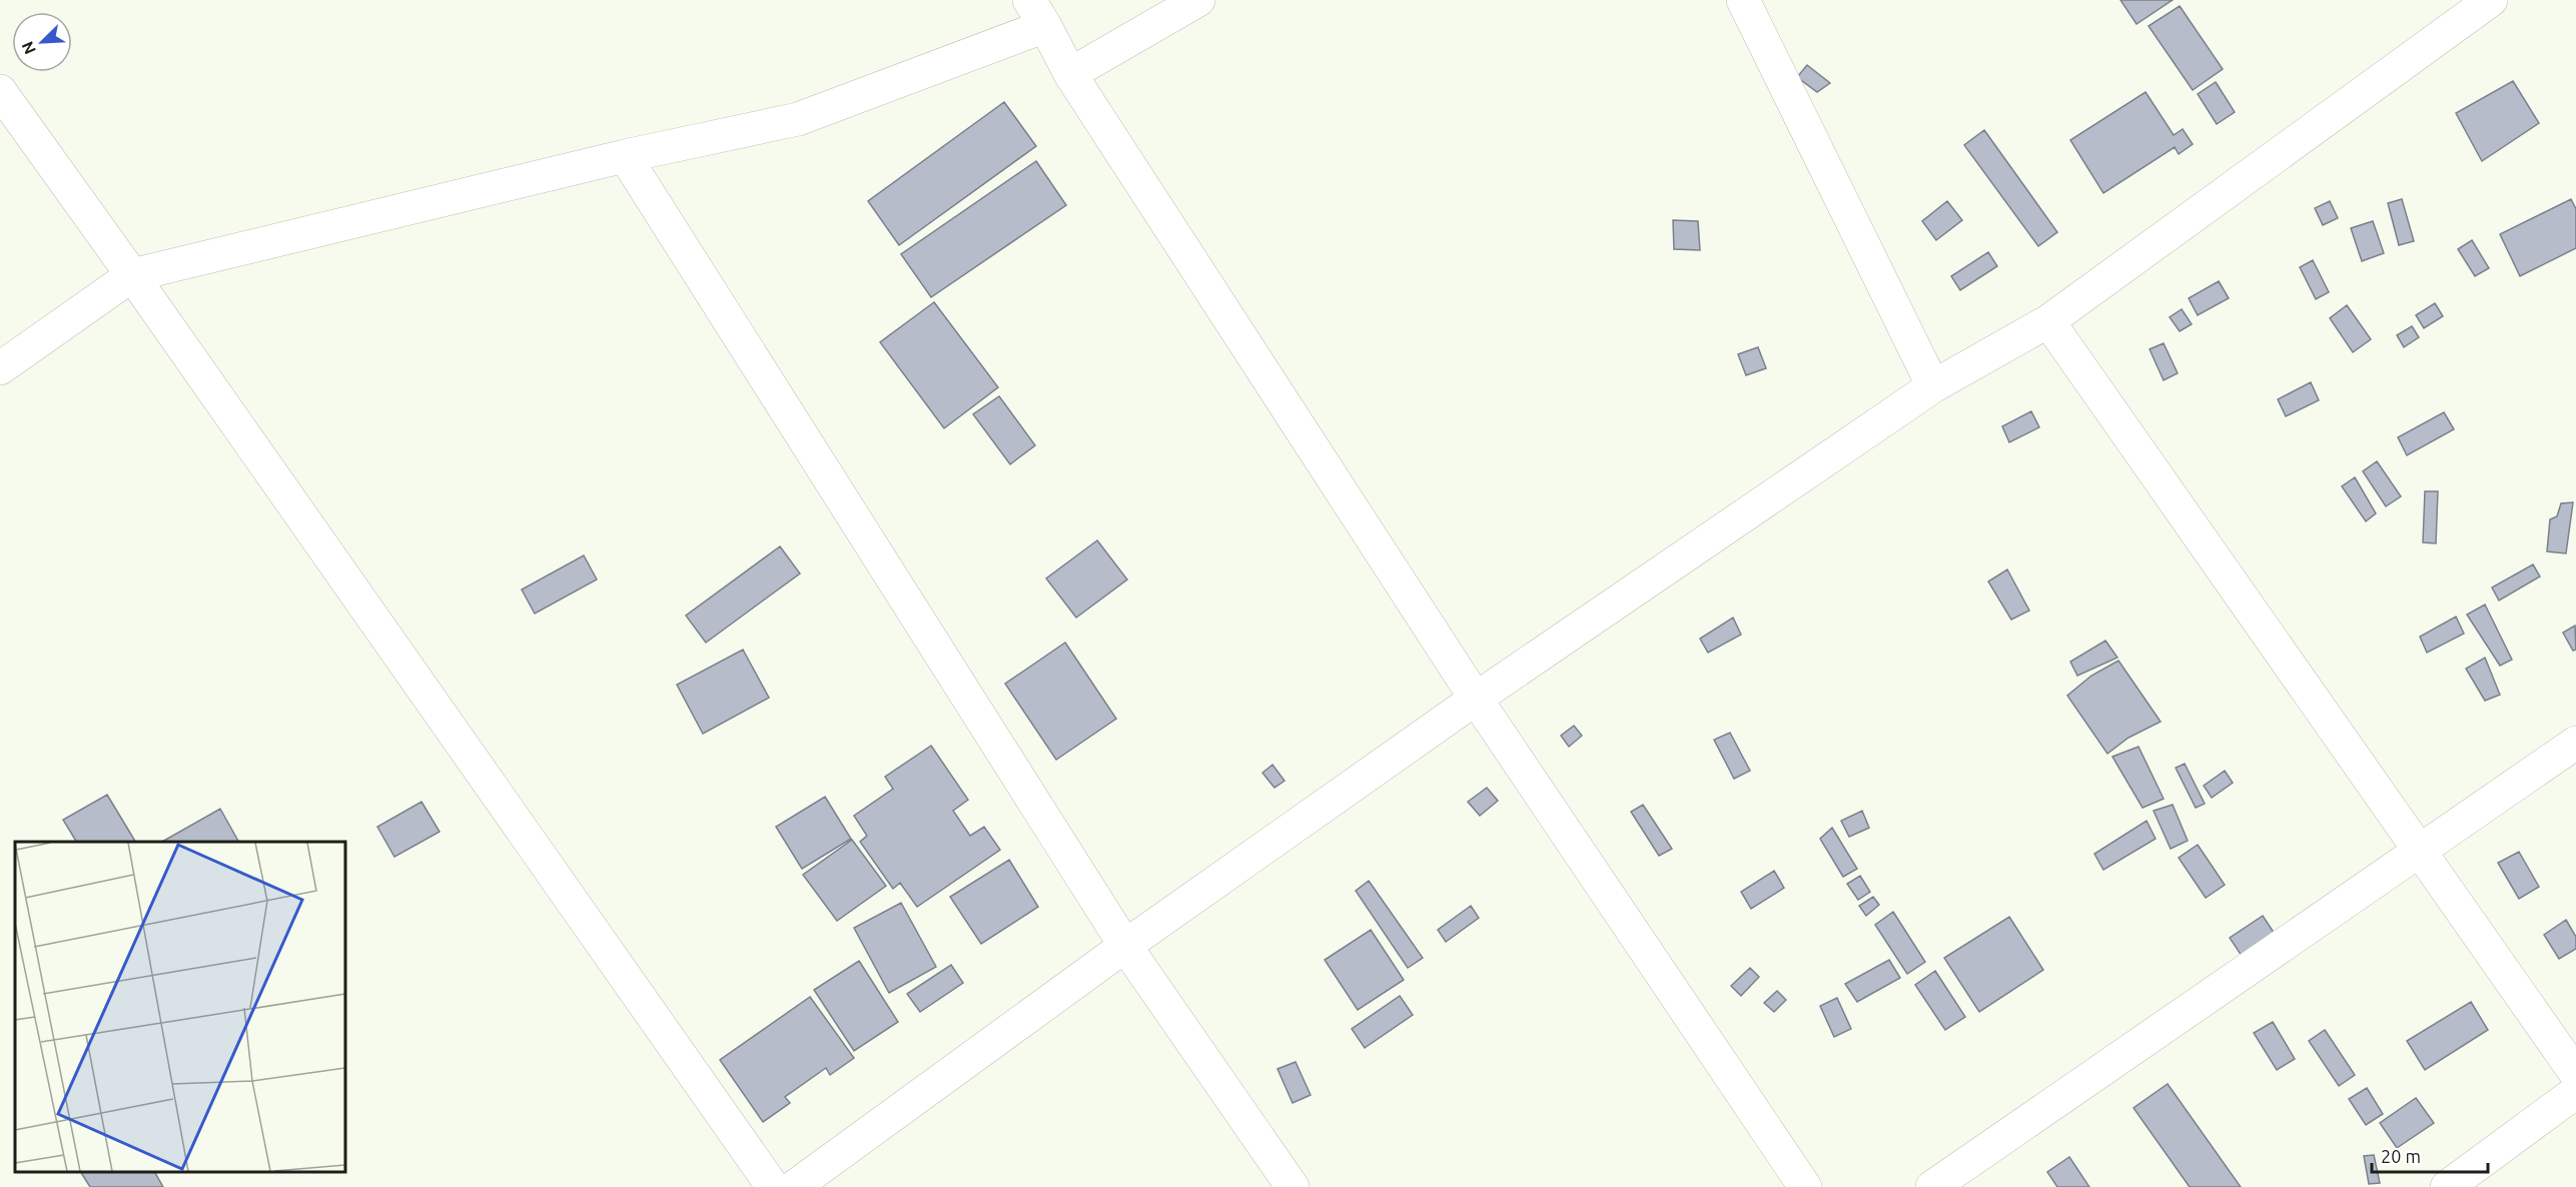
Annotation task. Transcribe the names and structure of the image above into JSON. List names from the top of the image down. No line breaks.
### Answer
{"scale_bar":"20 m","north":"bottom left"}
